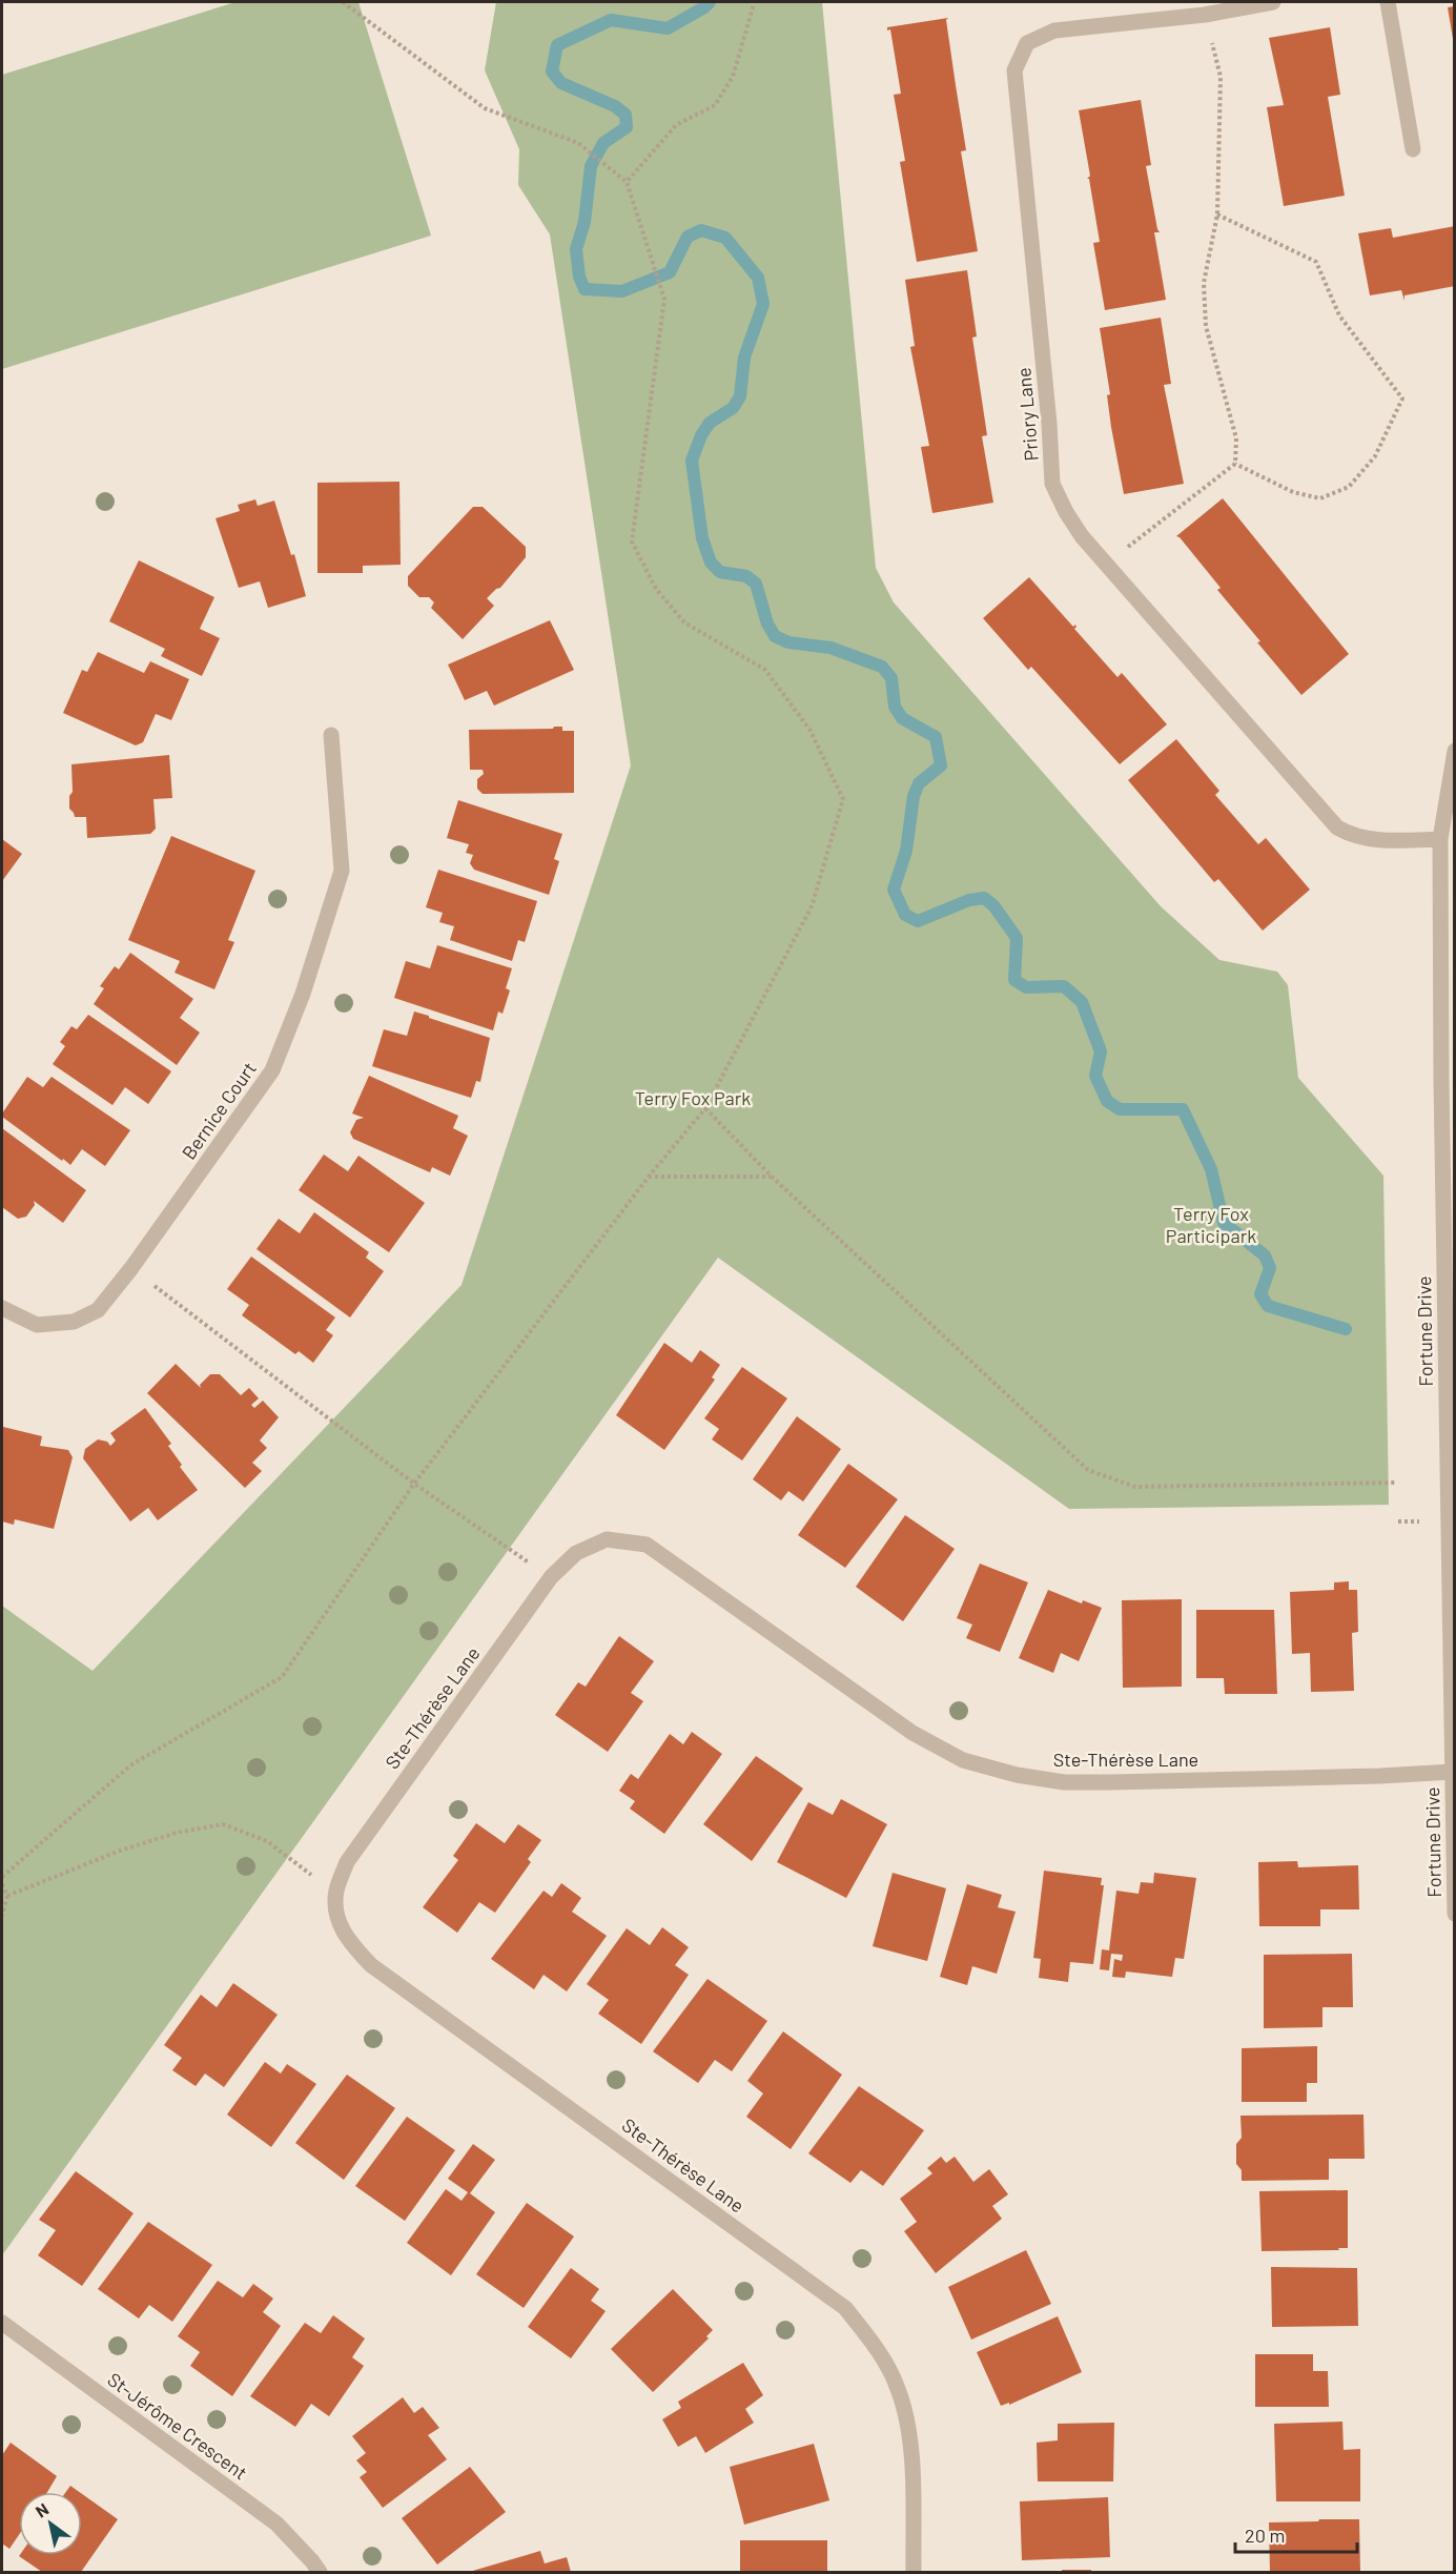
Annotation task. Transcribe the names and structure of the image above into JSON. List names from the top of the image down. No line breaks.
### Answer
{"streets":{"street":["Priory Lane","Bernice Court","Fortune Drive","Ste-Thérèse Lane","St-Jérôme Crescent"]},"crossings":[["Priory Lane","Fortune Drive"],["Fortune Drive","Ste-Thérèse Lane"]],"parks":["Terry Fox Park","Terry Fox Participark"],"scale_bar":"20 m","north":"top left"}
